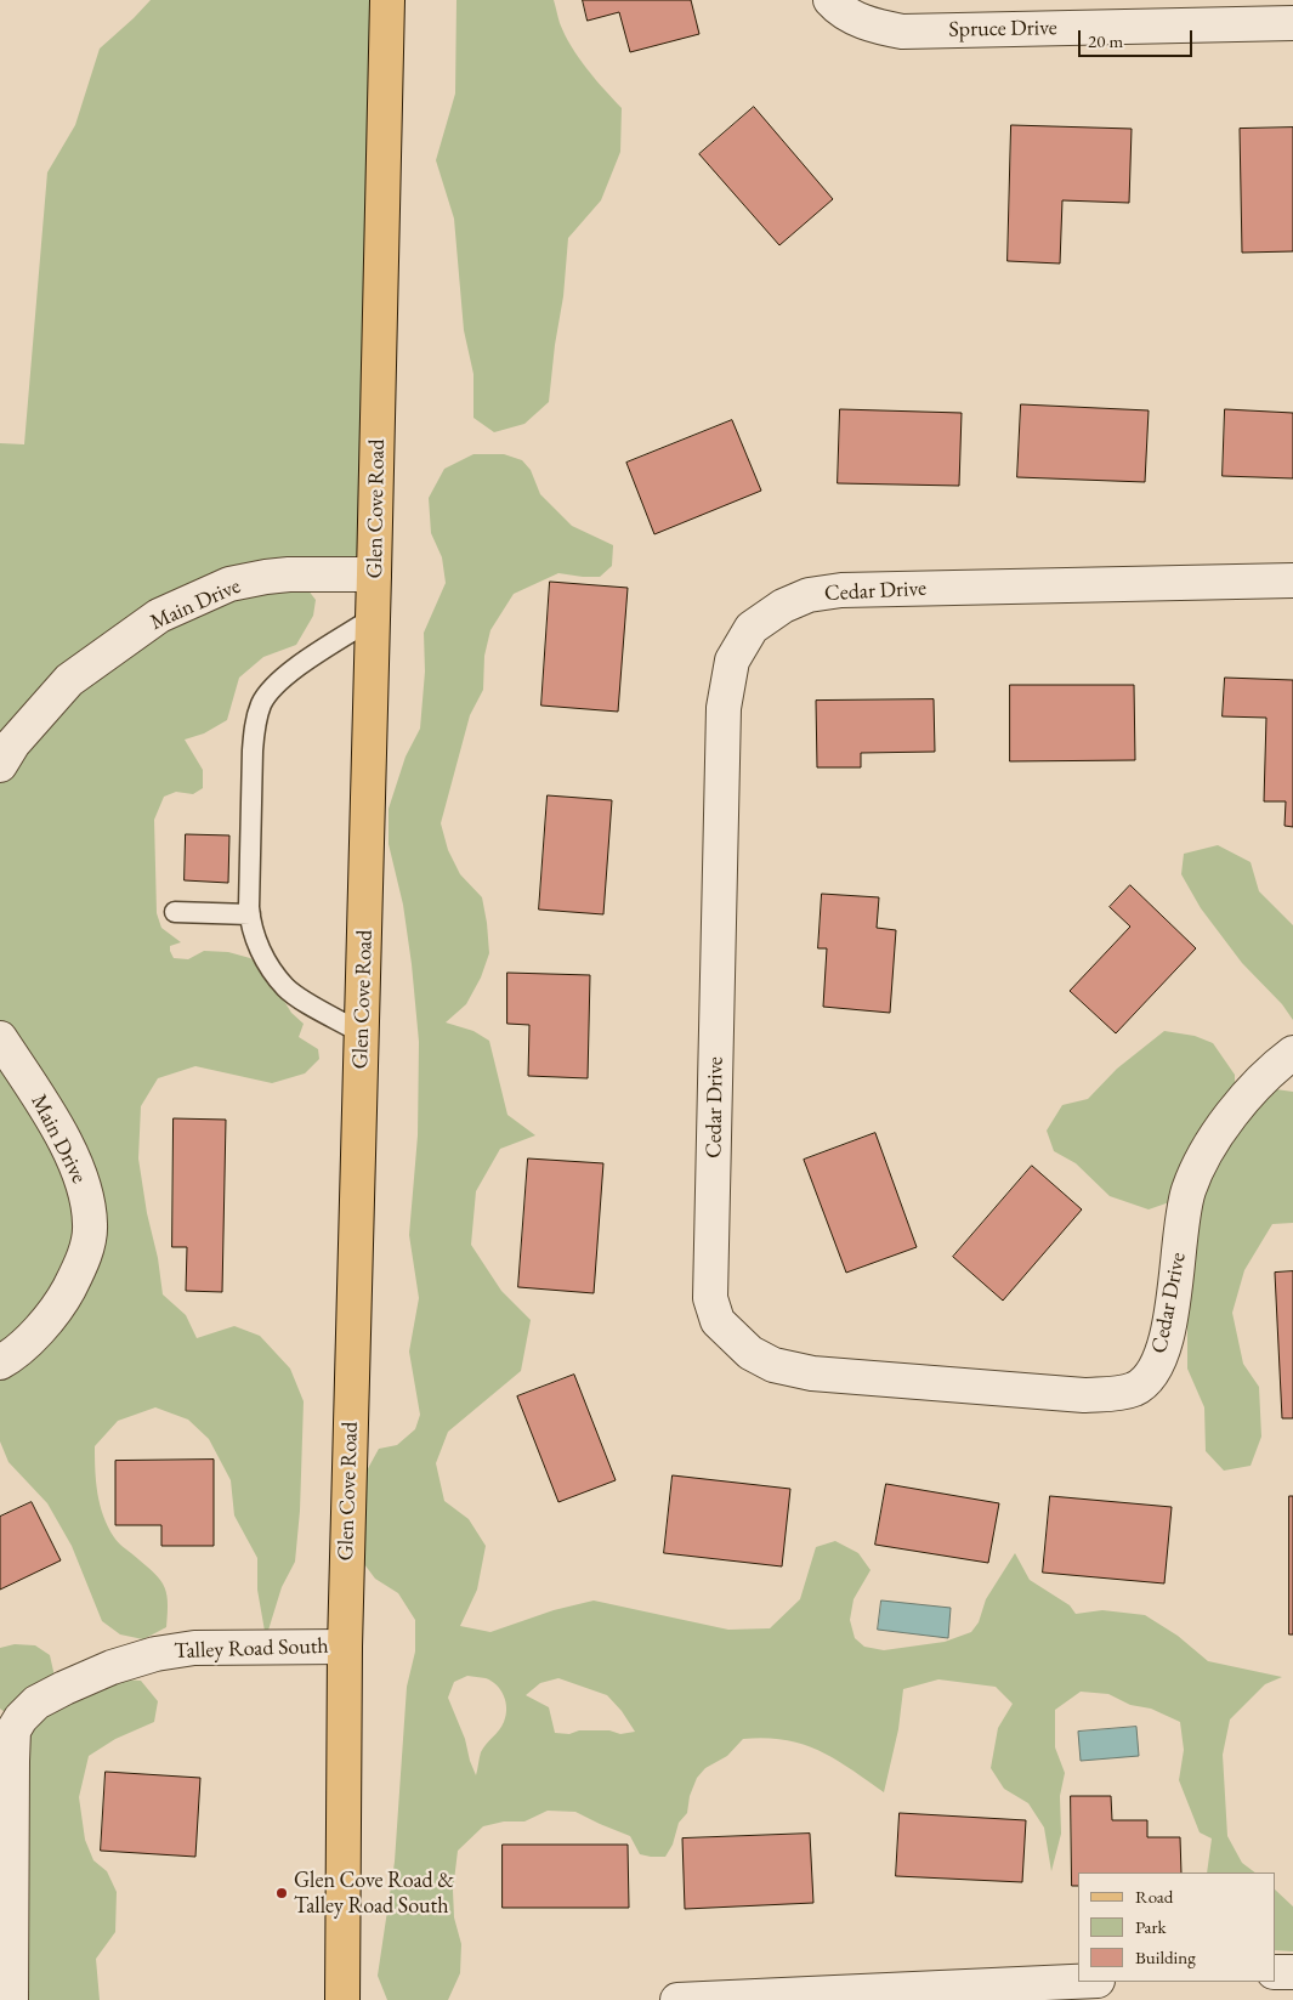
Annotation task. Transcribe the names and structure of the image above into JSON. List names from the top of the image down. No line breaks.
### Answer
{"streets":{"main road":["Glen Cove Road"],"street":["Spruce Drive","Cedar Drive","Main Drive","Talley Road South"]},"crossings":[["Glen Cove Road","Main Drive"],["Glen Cove Road","Talley Road South"]],"places":["Glen Cove Road & Talley Road South"],"legend":["Road","Park","Building"],"scale_bar":"20 m"}
